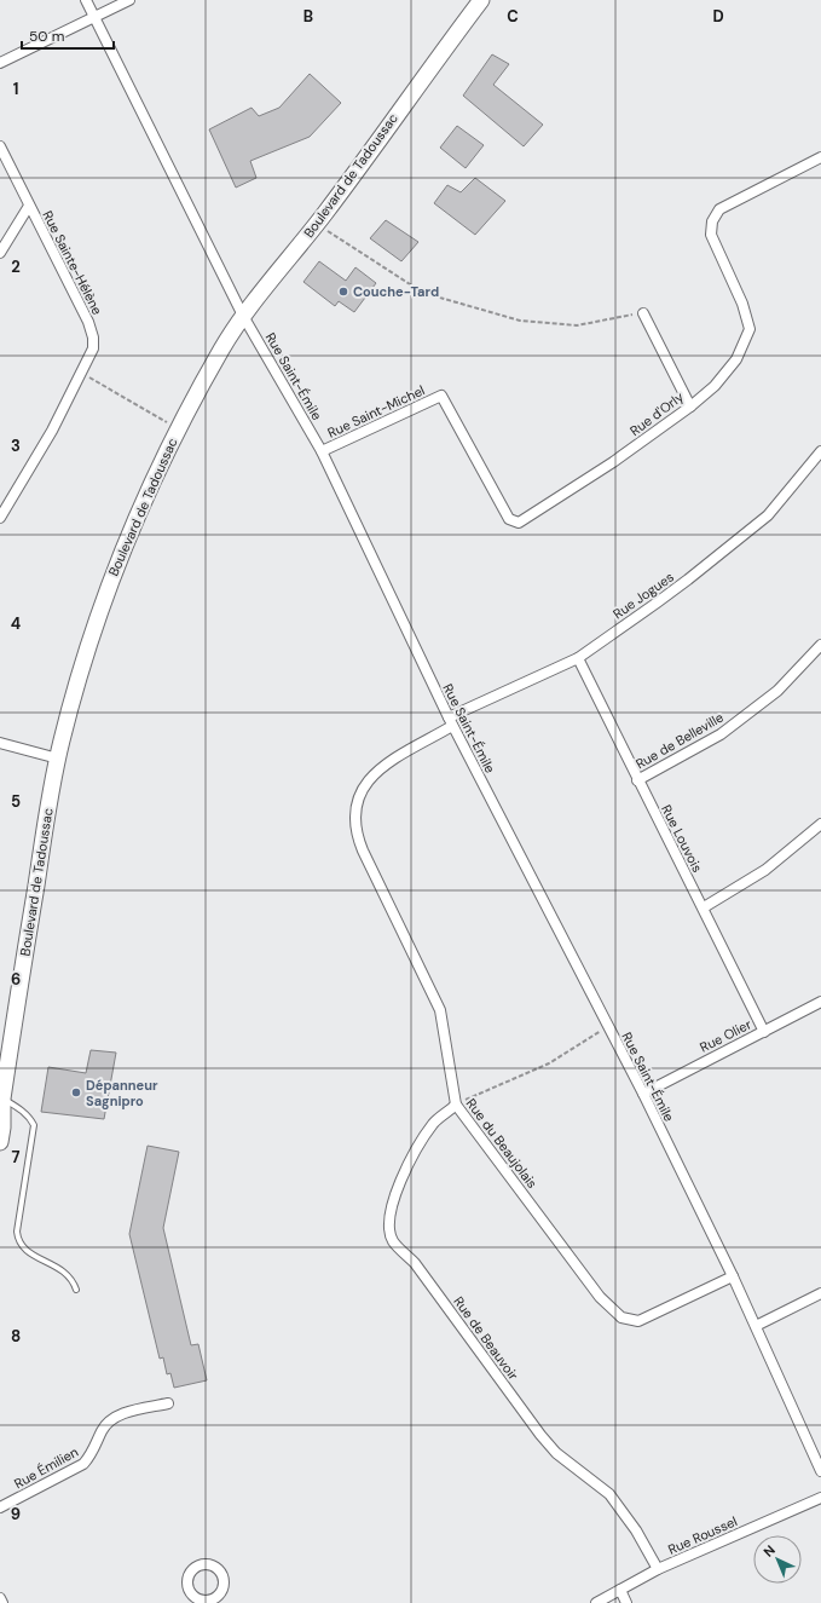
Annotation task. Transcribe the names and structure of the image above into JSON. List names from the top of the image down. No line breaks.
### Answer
{"streets":{"main road":["Boulevard de Tadoussac"],"street":["Rue Sainte-Hélène","Rue Saint-Émile","Rue Saint-Michel","Rue d'Orly","Rue Jogues","Rue de Belleville","Rue Louvois","Rue Olier","Rue du Beaujolais","Rue de Beauvoir","Rue Émilien","Rue Roussel"]},"crossings":[["Boulevard de Tadoussac","Rue Saint-Émile"],["Rue Saint-Émile","Rue Saint-Michel"],["Rue Saint-Émile","Rue Jogues"],["Rue Saint-Émile","Rue Olier"],["Rue Saint-Émile","Rue du Beaujolais"],["Rue Saint-Michel","Rue d'Orly"],["Rue Jogues","Rue Louvois"],["Rue Jogues","Rue du Beaujolais"],["Rue de Belleville","Rue Louvois"],["Rue Louvois","Rue Olier"],["Rue du Beaujolais","Rue de Beauvoir"],["Rue de Beauvoir","Rue Roussel"]],"places":["Couche-Tard","Dépanneur Sagnipro"],"scale_bar":"50 m","north":"top left","grid":{"columns":["B","C","D"],"rows":["1","2","3","4","5","6","7","8","9"]}}
